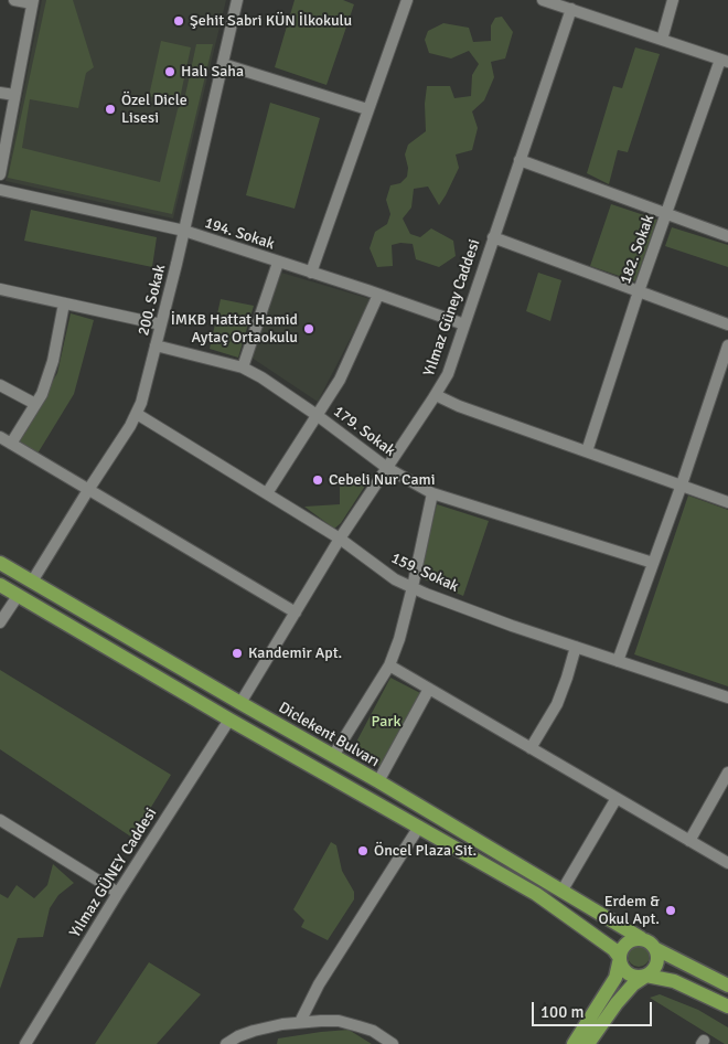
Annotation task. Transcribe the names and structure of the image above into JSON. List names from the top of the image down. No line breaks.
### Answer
{"streets":{"main road":["Diclekent Bulvarı"],"street":["194. Sokak","182. Sokak","200. Sokak","Yılmaz Güney Caddesi","179. Sokak","159. Sokak","Yılmaz GÜNEY Caddesi"]},"crossings":[["194. Sokak","200. Sokak"],["194. Sokak","Yılmaz Güney Caddesi"],["200. Sokak","179. Sokak"],["200. Sokak","159. Sokak"],["200. Sokak","Diclekent Bulvarı"],["Yılmaz Güney Caddesi","179. Sokak"],["Yılmaz Güney Caddesi","159. Sokak"],["Yılmaz Güney Caddesi","Diclekent Bulvarı"]],"parks":["Park"],"places":["Şehit Sabri KÜN İlkokulu","Halı Saha","Özel Dicle Lisesi","İMKB Hattat Hamid Aytaç Ortaokulu","Cebeli Nur Cami","Kandemir Apt.","Öncel Plaza Sit.","Erdem & Okul Apt."],"scale_bar":"100 m"}
